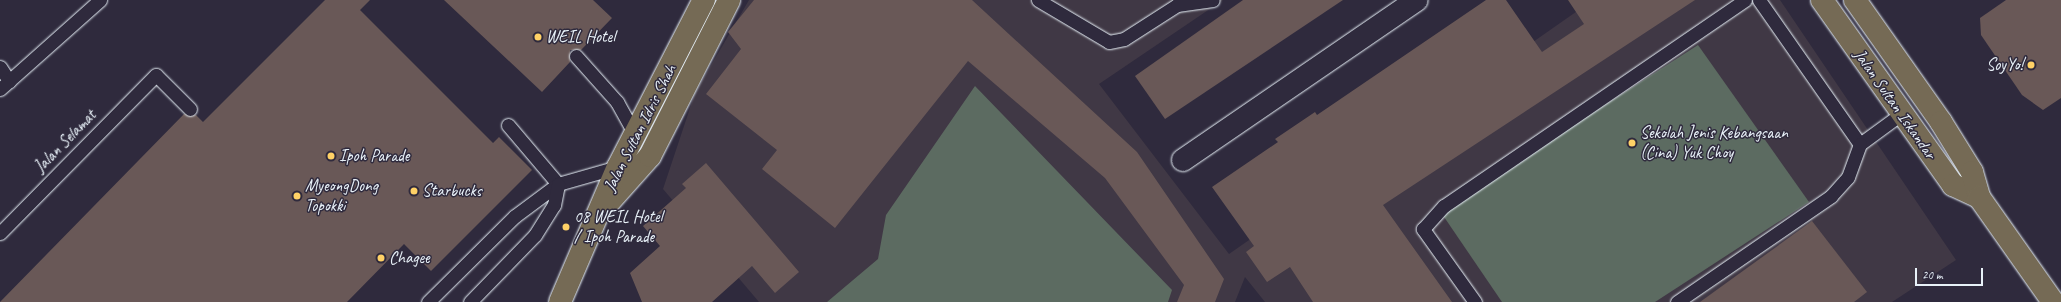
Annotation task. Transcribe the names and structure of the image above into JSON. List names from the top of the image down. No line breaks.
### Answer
{"streets":{"highway":["Jalan Sultan Iskandar","Jalan Sultan Idris Shah"],"lane":["Jalan Selamat"]},"places":["WEIL Hotel","SoyYo!","Sekolah Jenis Kebangsaan (Cina) Yuk Choy","Ipoh Parade","Starbucks","MyeongDong Topokki","08 WEIL Hotel / Ipoh Parade","Chagee"],"scale_bar":"20 m"}
